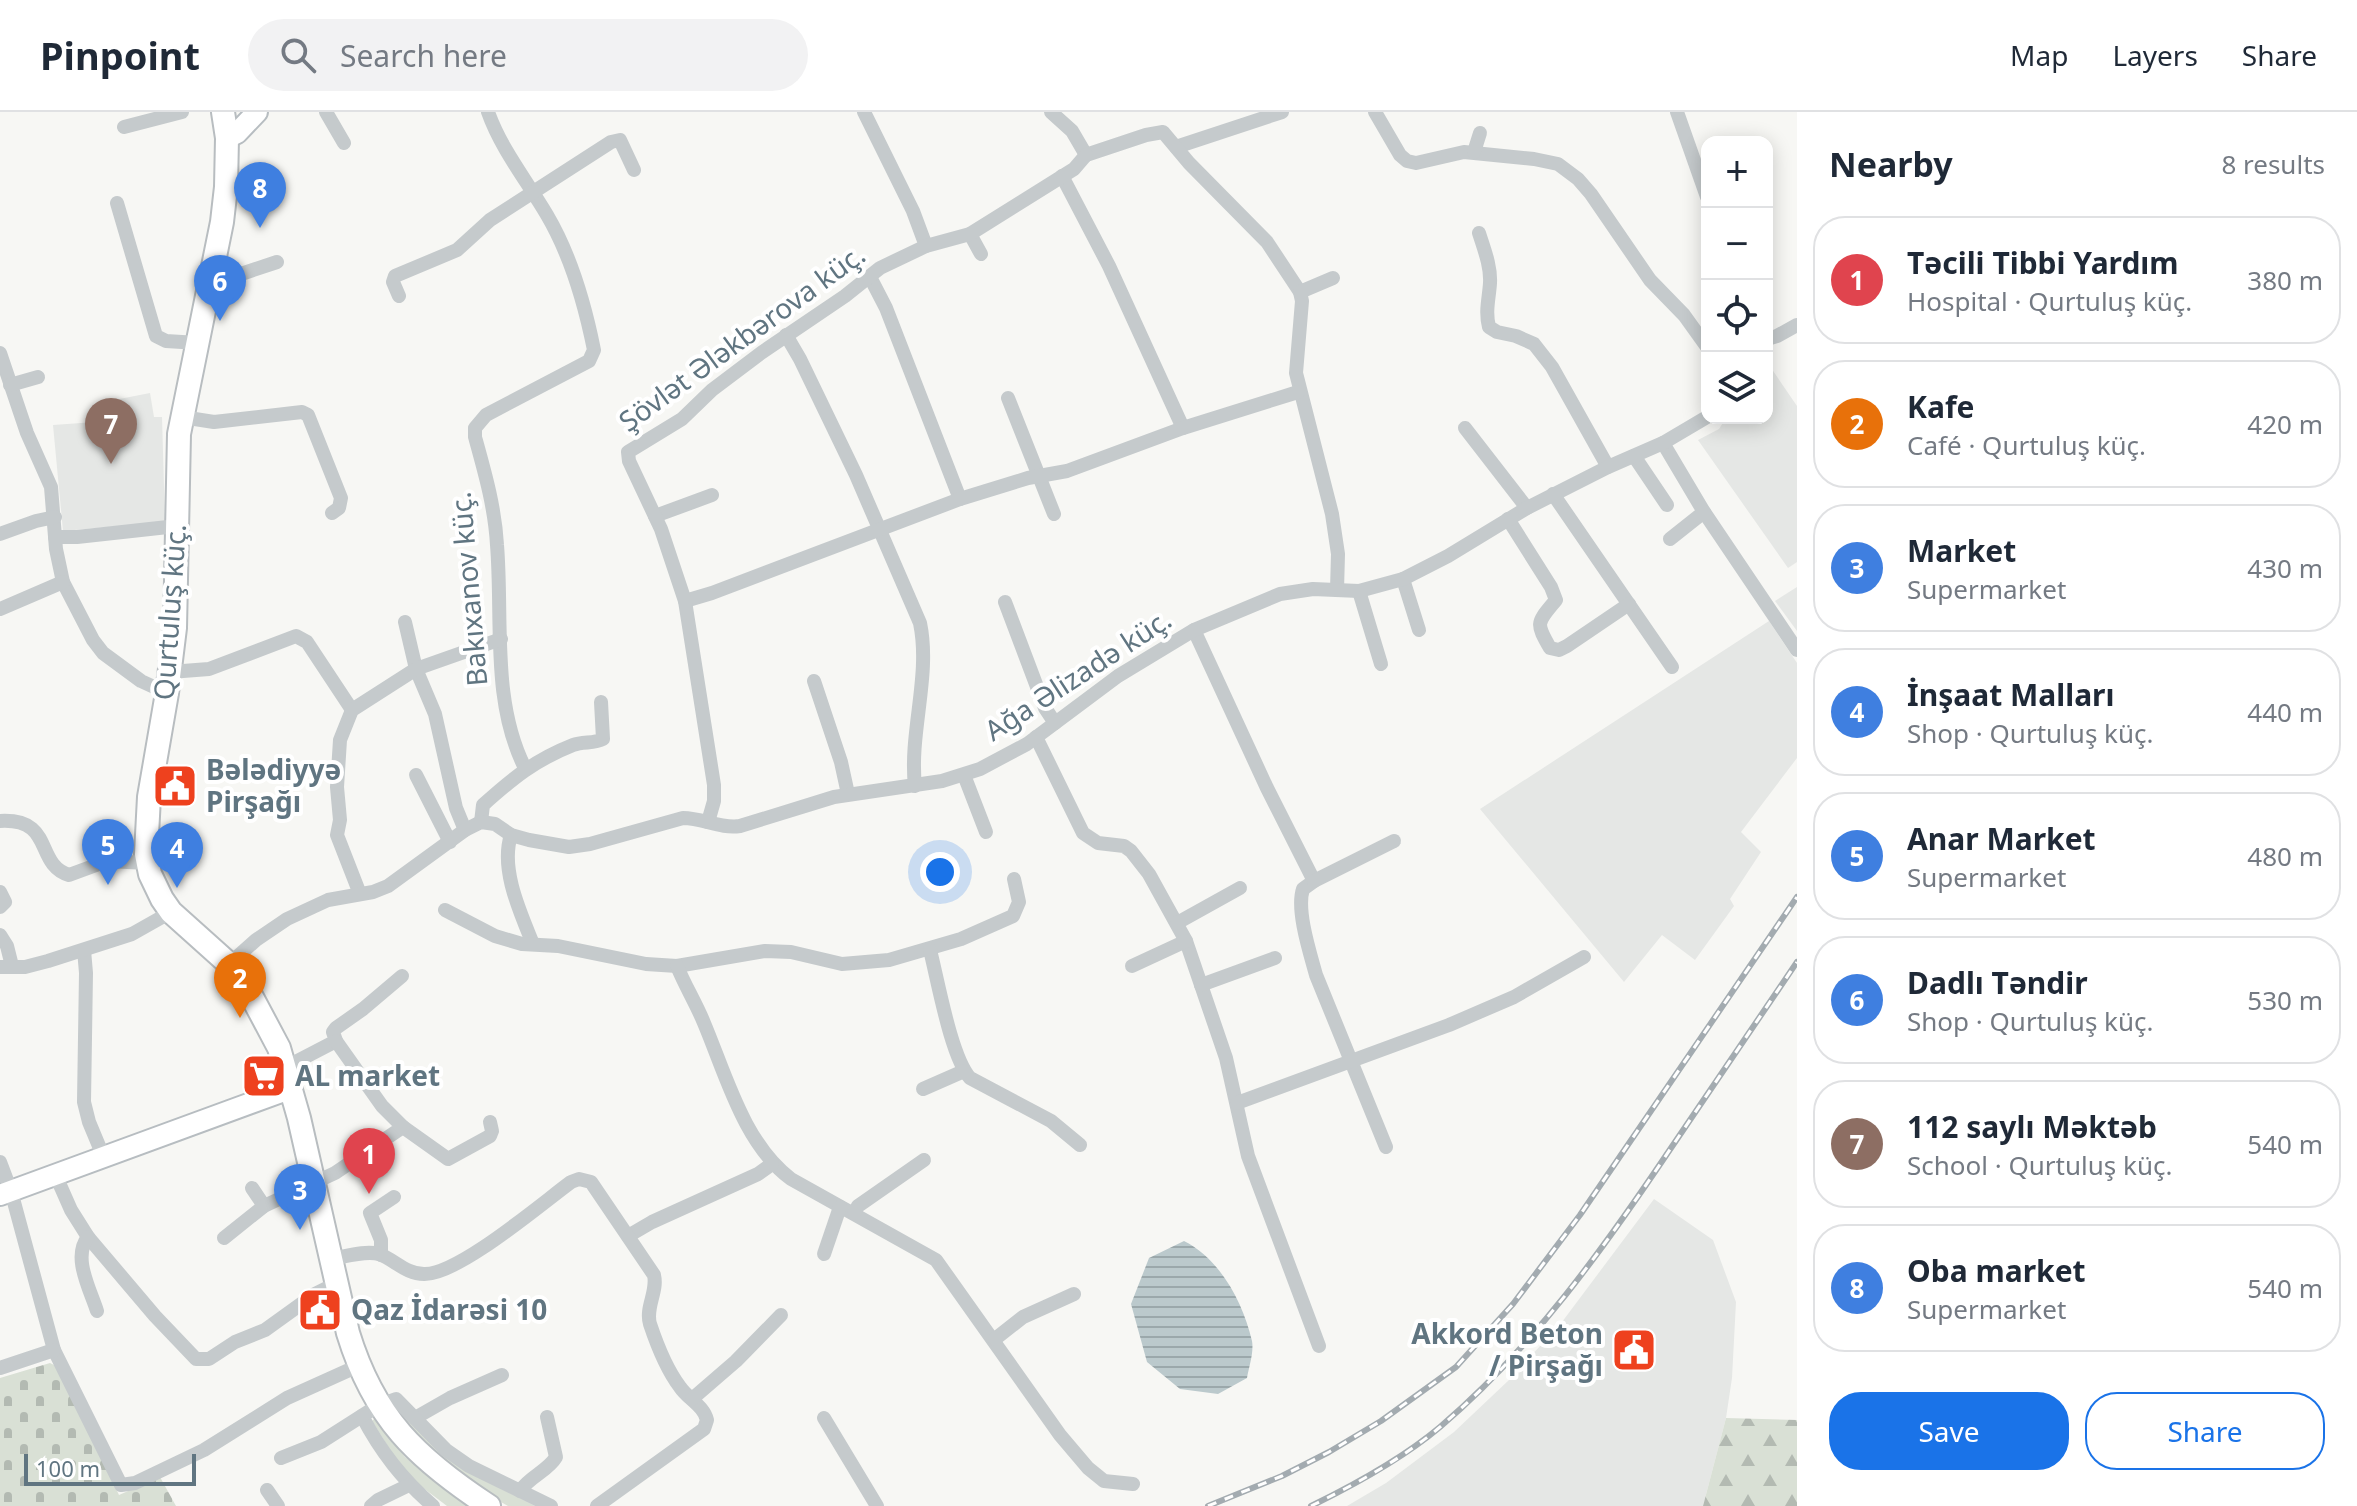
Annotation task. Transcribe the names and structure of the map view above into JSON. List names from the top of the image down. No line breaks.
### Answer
{"streets":{"main road":["Qurtuluş küç."],"street":["Şövlət Ələkbərova küç.","Bakıxanov küç.","Ağa Əlizadə küç."]},"crossings":[["Şövlət Ələkbərova küç.","Ağa Əlizadə küç."]],"places":{"public building":["Bələdiyyə Pirşağı","Qaz İdarəsi 10","Akkord Beton / Pirşağı"],"supermarket":["AL market"]},"scale_bar":"100 m","page":{"header":"Pinpoint","search":"Search here","nav":["Map","Layers","Share"],"heading":["Nearby","8 results"],"map_buttons":["+","−"],"pins":["8","6","7","5","4","2","1","3"],"list":[{"mark":"1","name":"Təcili Tibbi Yardım","note":"Hospital · Qurtuluş küç.","value":"380 m"},{"mark":"2","name":"Kafe","note":"Café · Qurtuluş küç.","value":"420 m"},{"mark":"3","name":"Market","note":"Supermarket","value":"430 m"},{"mark":"4","name":"İnşaat Malları","note":"Shop · Qurtuluş küç.","value":"440 m"},{"mark":"5","name":"Anar Market","note":"Supermarket","value":"480 m"},{"mark":"6","name":"Dadlı Təndir","note":"Shop · Qurtuluş küç.","value":"530 m"},{"mark":"7","name":"112 saylı Məktəb","note":"School · Qurtuluş küç.","value":"540 m"},{"mark":"8","name":"Oba market","note":"Supermarket","value":"540 m"}],"buttons":["Save","Share"],"scale":"100 m"}}
